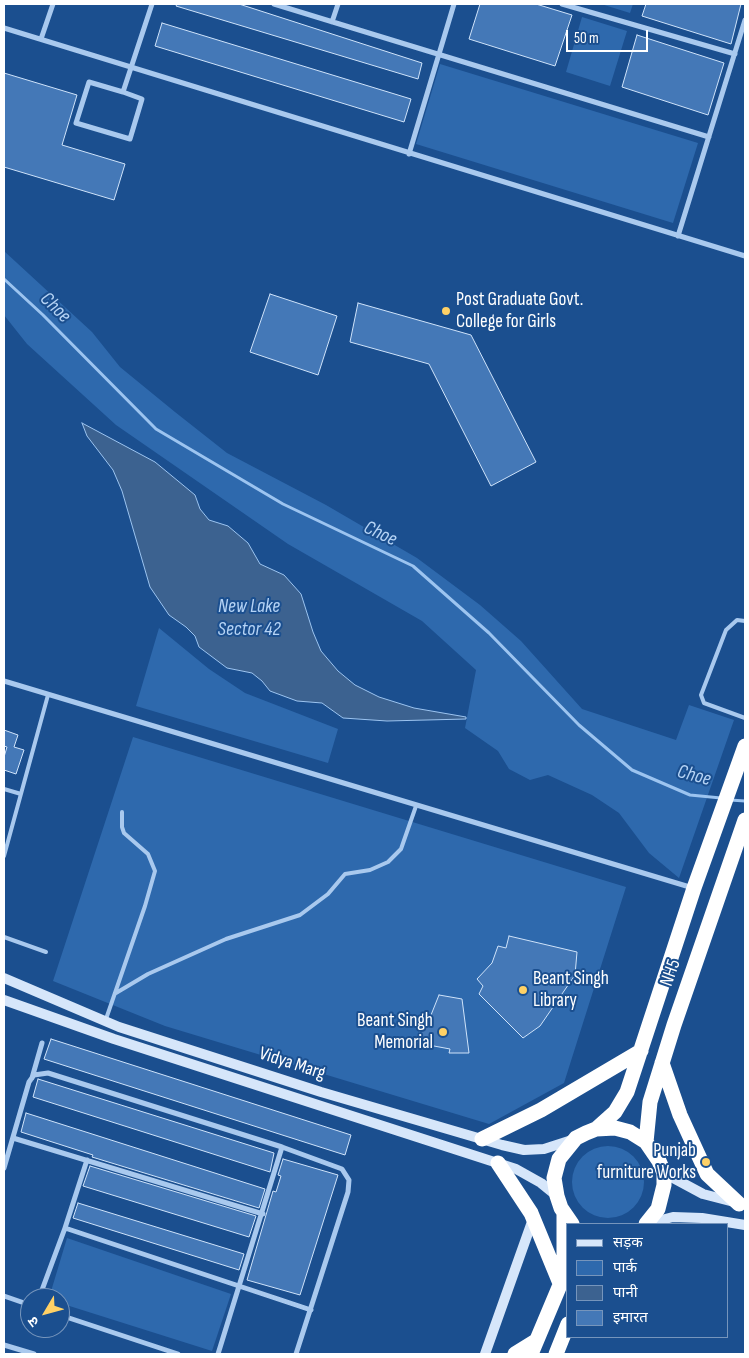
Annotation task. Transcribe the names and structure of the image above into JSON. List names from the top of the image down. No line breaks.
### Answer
{"streets":{"highway":["NH5"],"main road":["Vidya Marg"]},"crossings":[["NH5","Vidya Marg"]],"water":["Choe","New Lake Sector 42"],"places":["Post Graduate Govt. College for Girls","Beant Singh Library","Beant Singh Memorial","Punjab furniture Works"],"legend":["सड़क","पार्क","पानी","इमारत"],"scale_bar":"50 m","north":"bottom left"}
